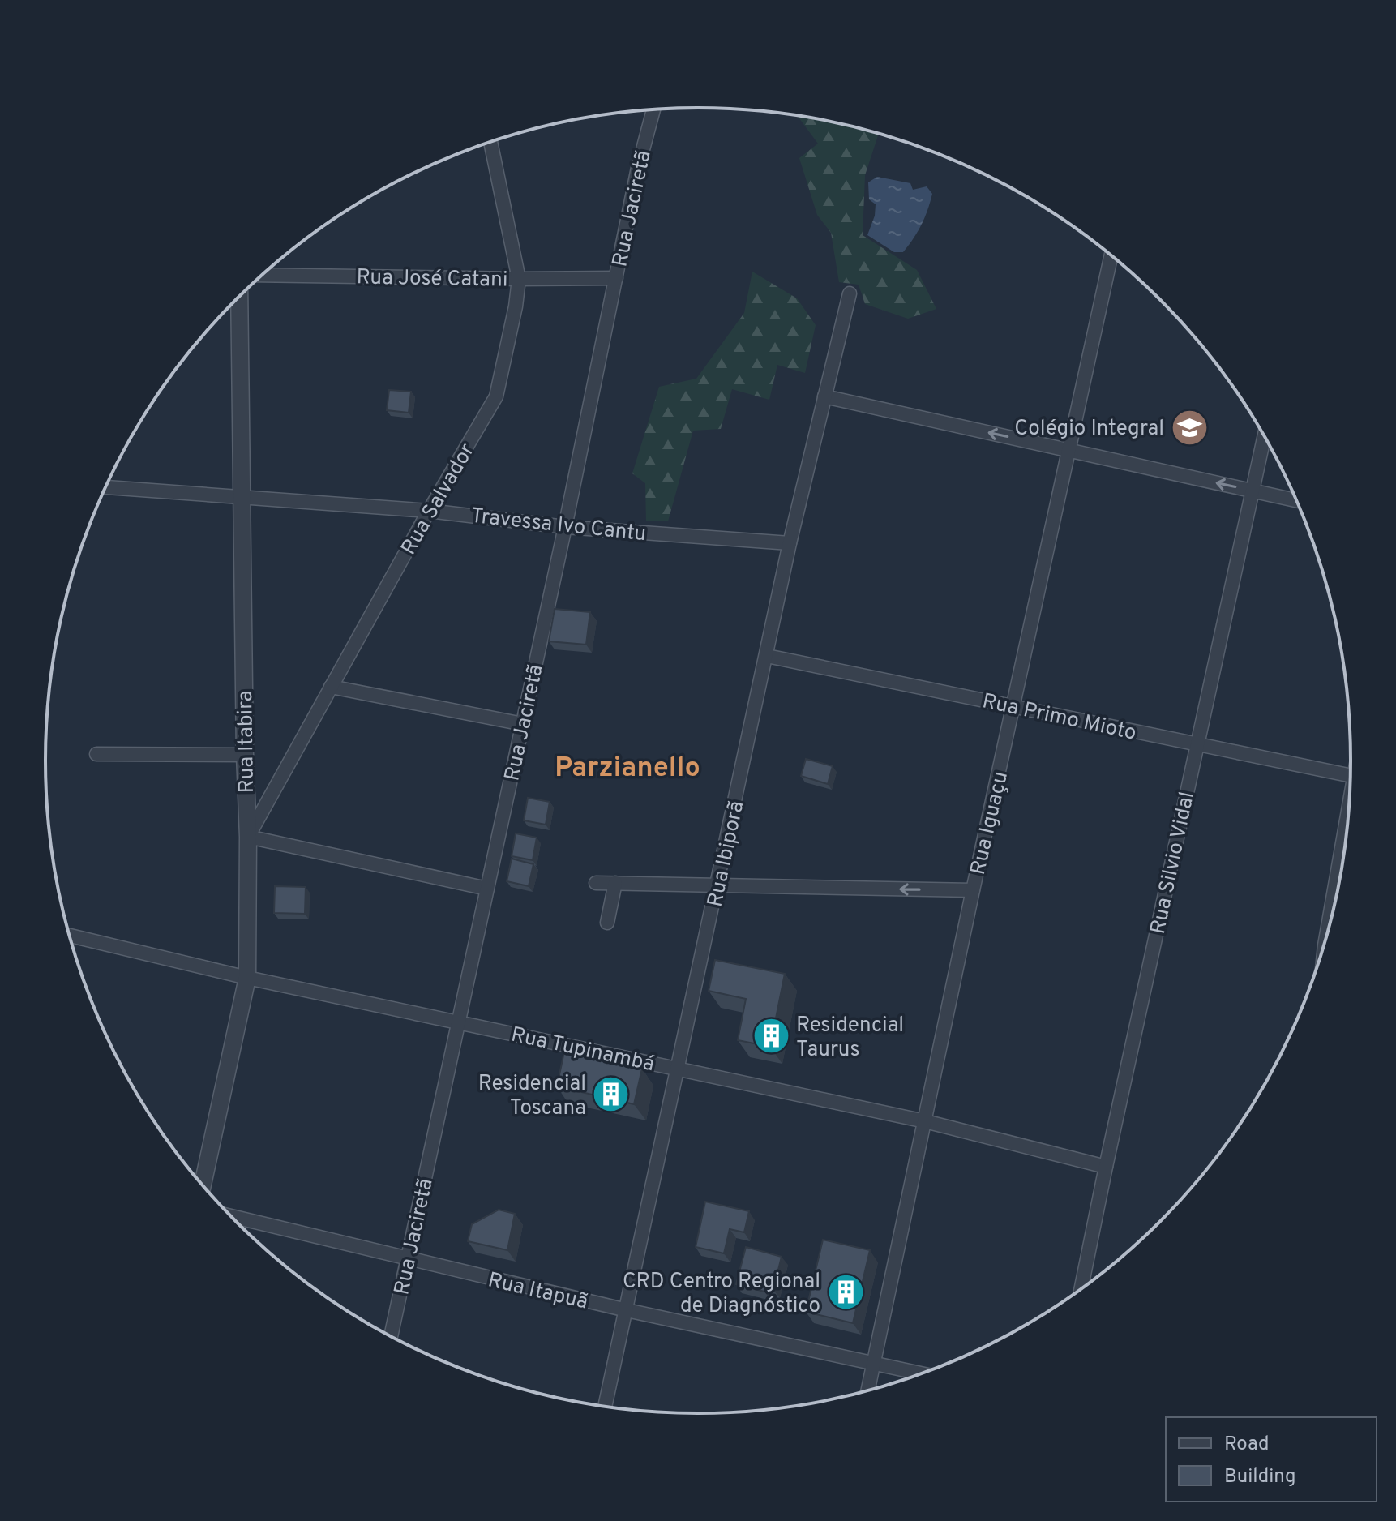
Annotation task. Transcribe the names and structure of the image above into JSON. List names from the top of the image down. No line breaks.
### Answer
{"streets":{"street":["Rua Jaciretã","Rua José Catani","Rua Salvador","Travessa Ivo Cantu","Rua Primo Mioto","Rua Itabira","Rua Iguaçu","Rua Ibiporã","Rua Silvio Vidal","Rua Tupinambá","Rua Itapuã"]},"crossings":[["Rua Jaciretã","Rua José Catani"],["Rua Jaciretã","Travessa Ivo Cantu"],["Rua Jaciretã","Rua Tupinambá"],["Rua Jaciretã","Rua Itapuã"],["Rua José Catani","Rua Salvador"],["Rua Salvador","Travessa Ivo Cantu"],["Rua Salvador","Rua Itabira"],["Travessa Ivo Cantu","Rua Itabira"],["Travessa Ivo Cantu","Rua Ibiporã"],["Rua Primo Mioto","Rua Iguaçu"],["Rua Primo Mioto","Rua Ibiporã"],["Rua Primo Mioto","Rua Silvio Vidal"],["Rua Itabira","Rua Tupinambá"],["Rua Iguaçu","Rua Tupinambá"],["Rua Iguaçu","Rua Itapuã"],["Rua Ibiporã","Rua Tupinambá"],["Rua Ibiporã","Rua Itapuã"],["Rua Silvio Vidal","Rua Tupinambá"]],"districts":["Parzianello"],"places":{"school or university":["Colégio Integral"],"building":["Residencial Taurus","Residencial Toscana","CRD Centro Regional de Diagnóstico"]},"legend":["Road","Building"]}
